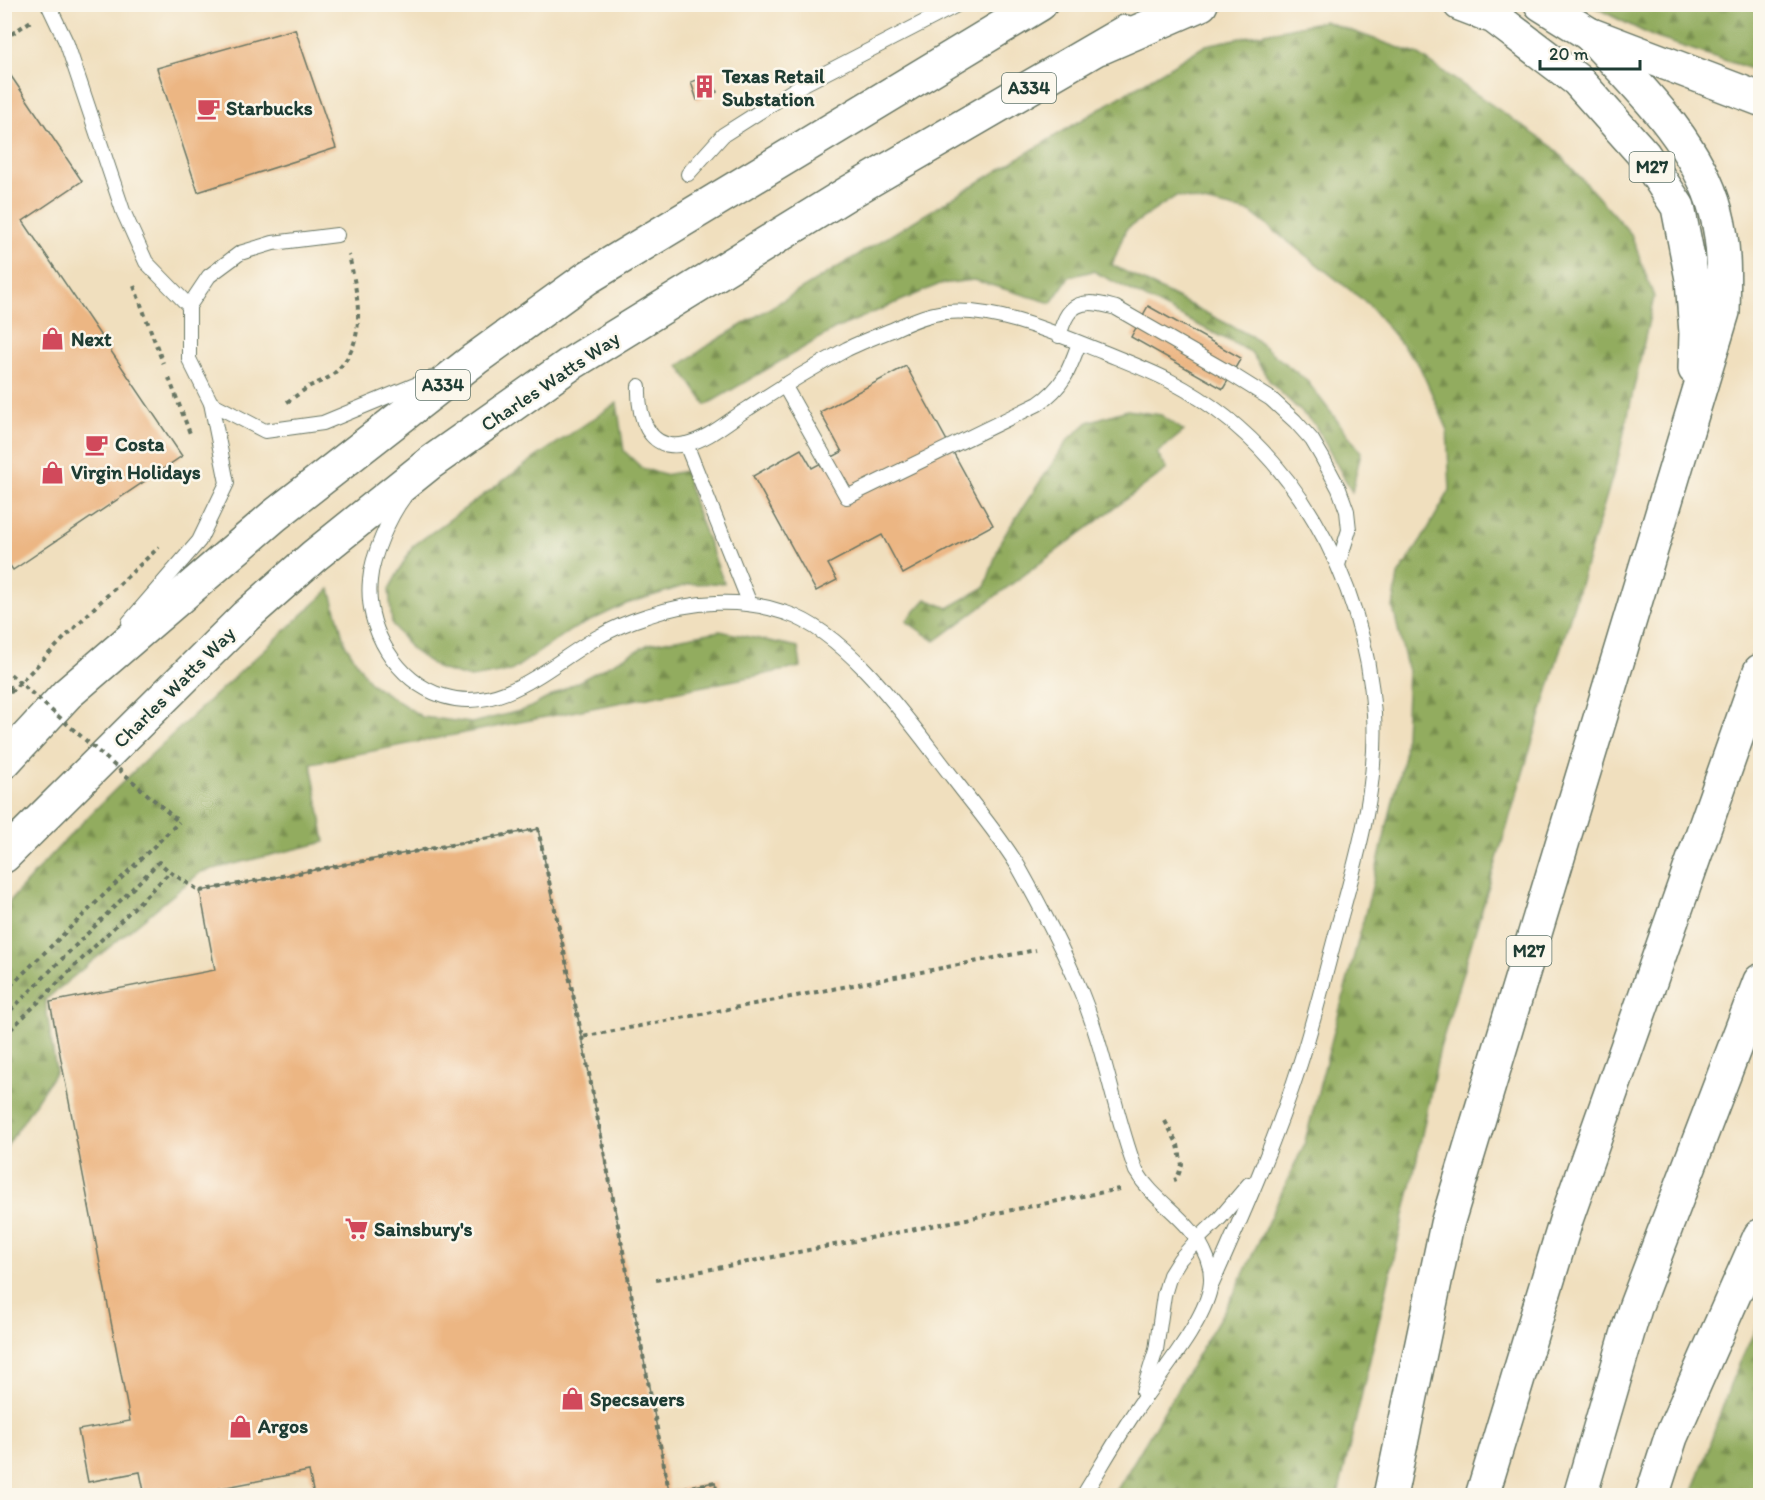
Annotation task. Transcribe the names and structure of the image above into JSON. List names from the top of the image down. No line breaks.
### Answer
{"streets":{"main road":["A334","M27","Charles Watts Way"]},"places":{"building":["Texas Retail Substation"],"cafe":["Starbucks","Costa"],"shop":["Next","Virgin Holidays","Specsavers","Argos"],"supermarket":["Sainsbury's"]},"scale_bar":"20 m"}
